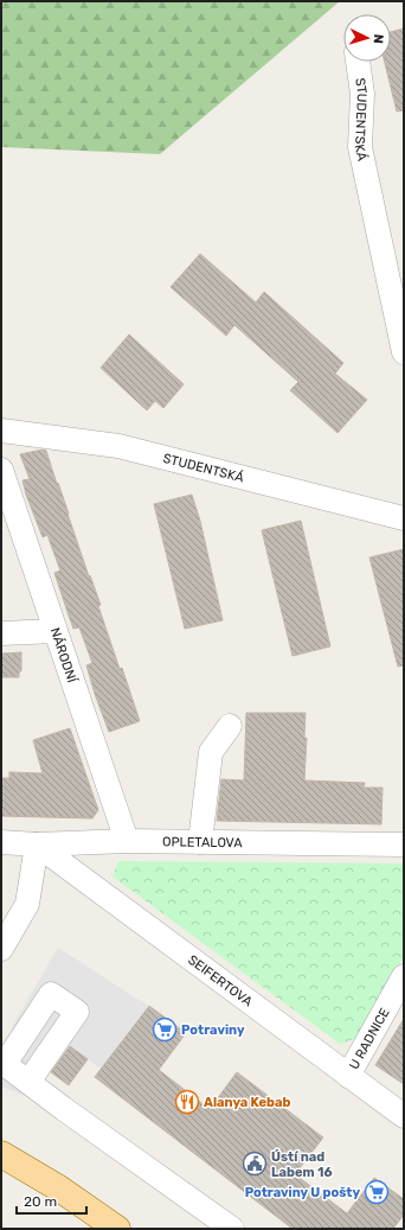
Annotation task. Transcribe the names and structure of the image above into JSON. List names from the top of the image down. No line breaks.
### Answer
{"streets":{"street":["STUDENTSKÁ","NÁRODNÍ","OPLETALOVA","SEIFERTOVA","U RADNICE"]},"crossings":[["NÁRODNÍ","OPLETALOVA"],["OPLETALOVA","SEIFERTOVA"],["SEIFERTOVA","U RADNICE"]],"places":{"supermarket":["Potraviny","Potraviny U pošty"],"restaurant":["Alanya Kebab"],"public building":["Ústí nad Labem 16"]},"scale_bar":"20 m","north":"right"}
